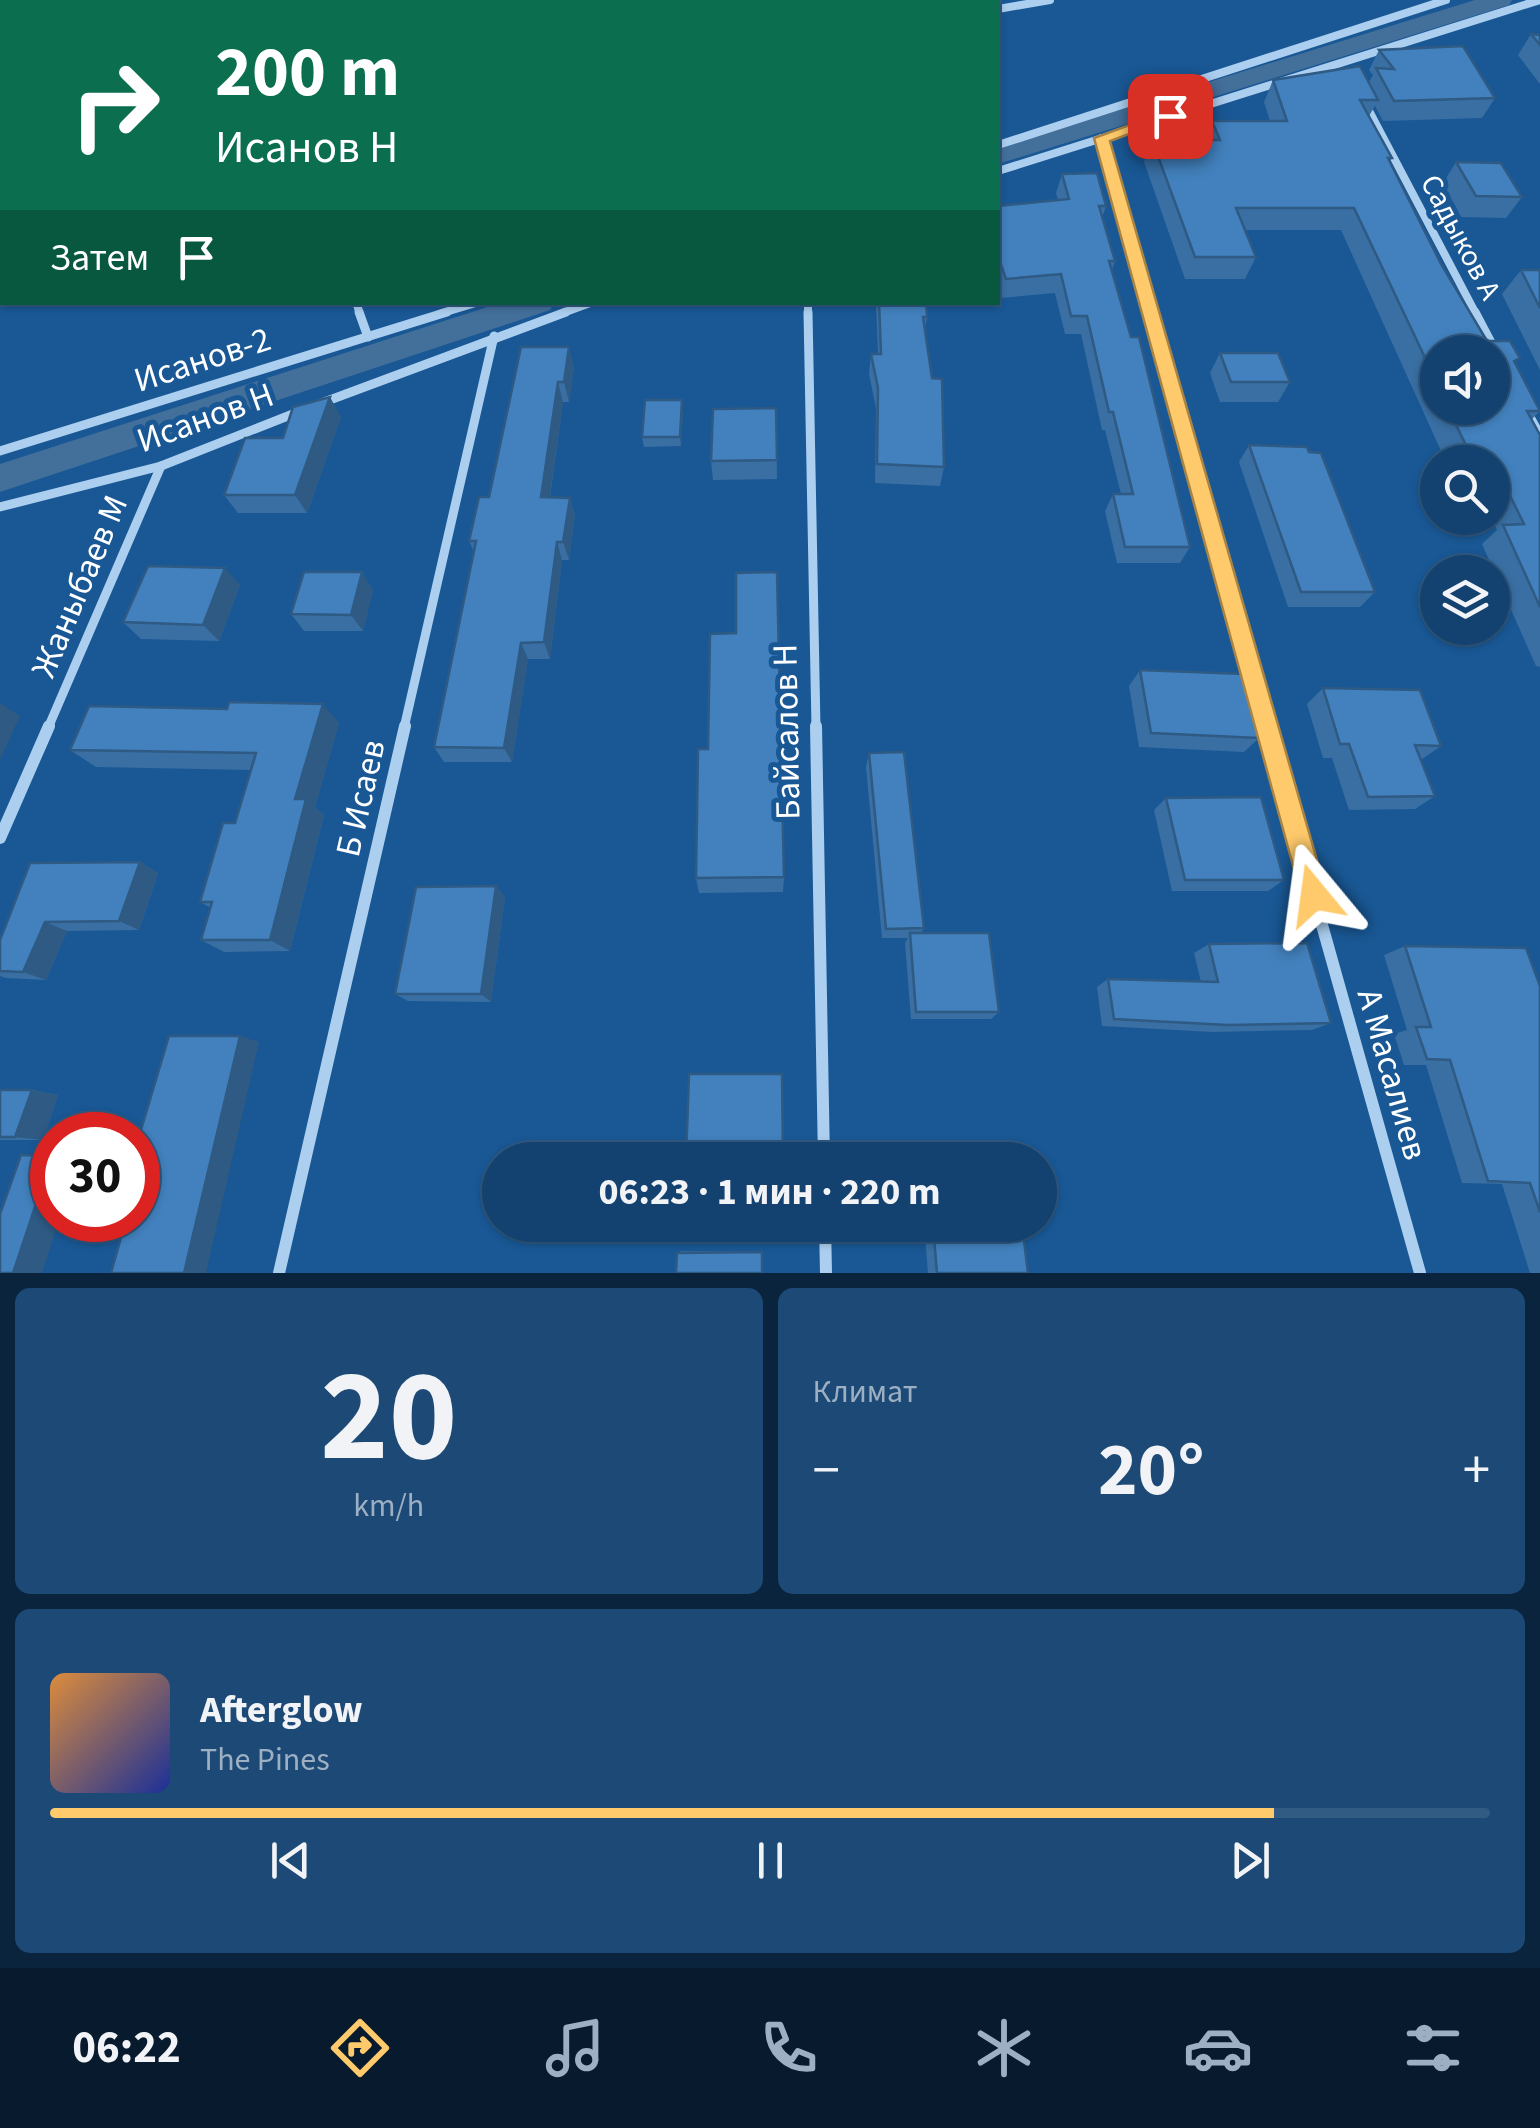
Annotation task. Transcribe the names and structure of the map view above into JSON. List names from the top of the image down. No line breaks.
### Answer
{"streets":{"street":["Садыков А","Исанов-2","Исанов Н","Жаныбаев М","Байсалов Н","Б Исаев","А Масалиев"]},"crossings":[["Исанов Н","Жаныбаев М"],["Исанов Н","Б Исаев"]],"page":{"turn":["200 m","Исанов Н"],"then":"Затем","limit":"30","trip":"06:23 · 1 мин · 220 m","tile":[["20","km/h"],"Климат"],"heat":["−","20°","+"],"song":["Afterglow","The Pines"],"tabs":"06:22"}}
